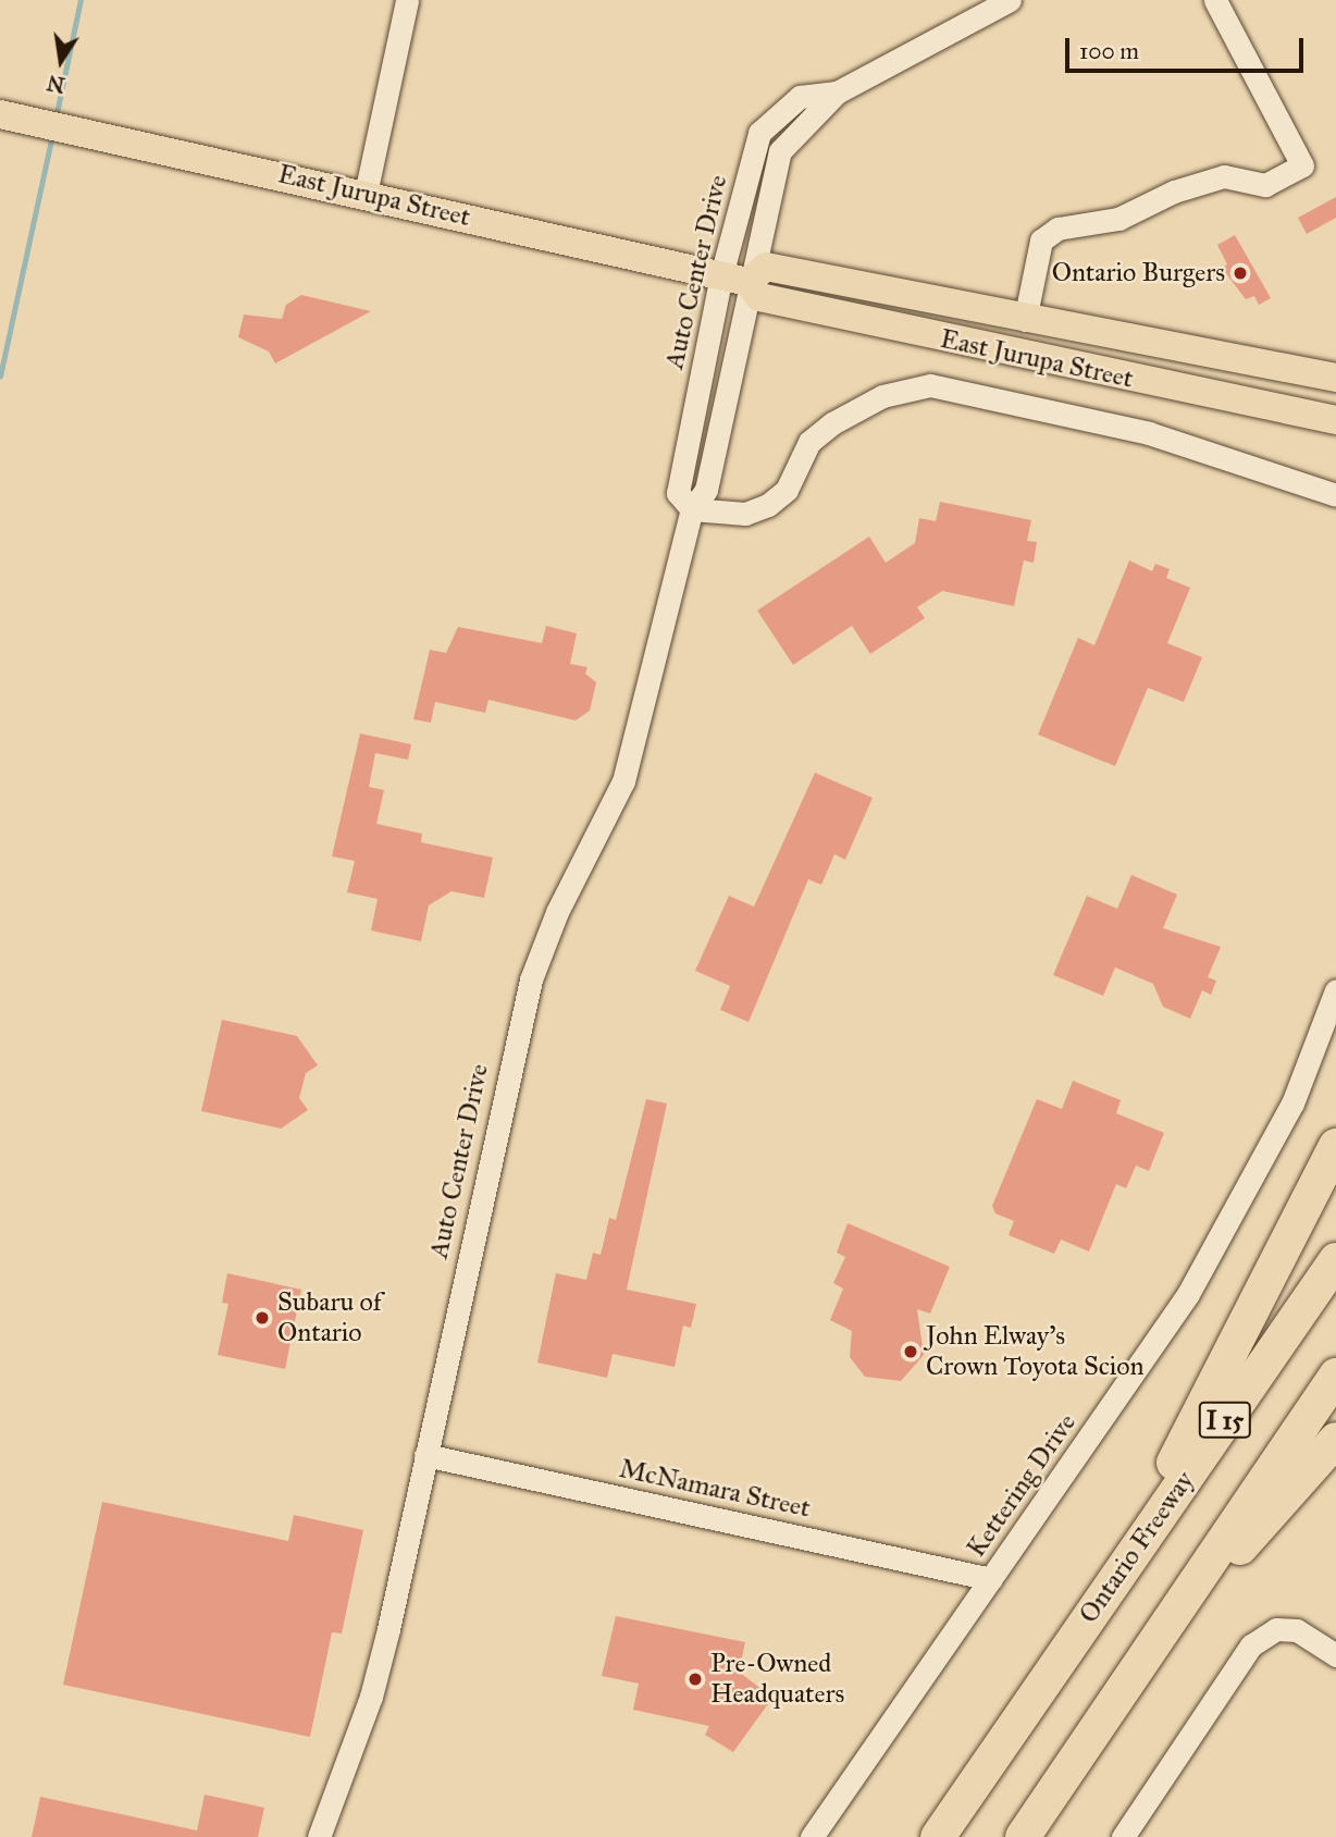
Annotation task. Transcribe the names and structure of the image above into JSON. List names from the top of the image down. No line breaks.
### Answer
{"streets":{"highway":["I 15","Ontario Freeway"],"main road":["East Jurupa Street"],"street":["Auto Center Drive","Kettering Drive","McNamara Street"]},"crossings":[["East Jurupa Street","Auto Center Drive"],["Auto Center Drive","McNamara Street"],["Kettering Drive","McNamara Street"]],"places":["Ontario Burgers","Subaru of Ontario","John Elway's Crown Toyota Scion","Pre-Owned Headquaters"],"scale_bar":"100 m","north":"bottom"}
